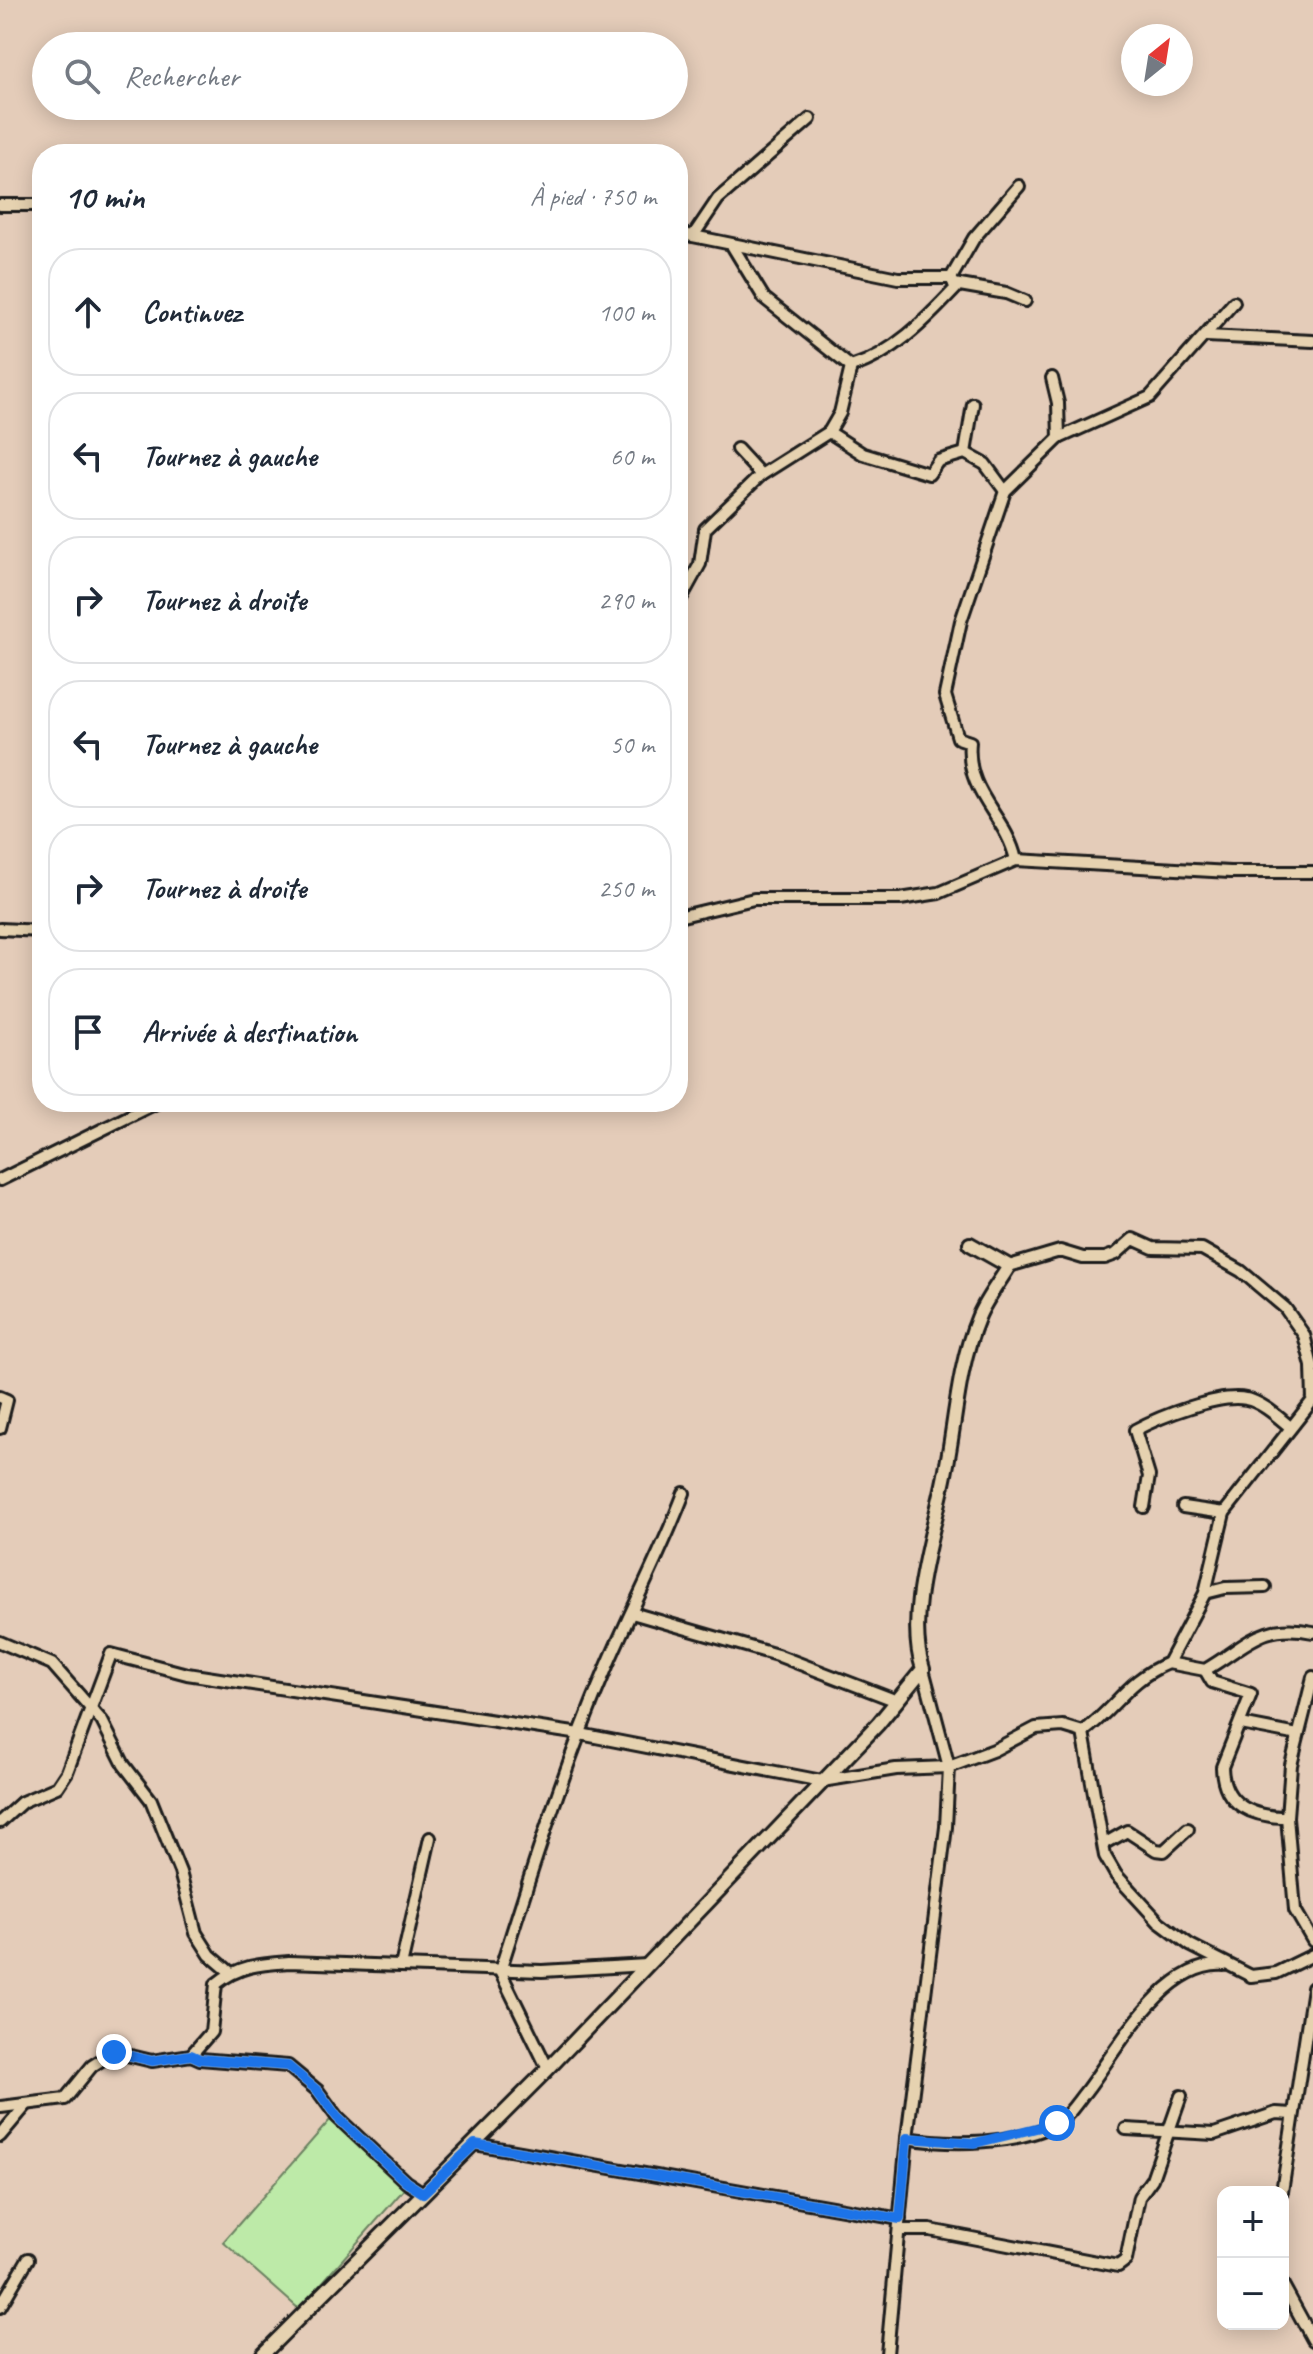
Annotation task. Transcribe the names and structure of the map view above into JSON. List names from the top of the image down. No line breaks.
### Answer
{"north":"top right","page":{"search":"Rechercher","heading":["10 min","À pied · 750 m"],"list":[["Continuez","100 m"],["Tournez à gauche","60 m"],["Tournez à droite","290 m"],["Tournez à gauche","50 m"],["Tournez à droite","250 m"],"Arrivée à destination"],"map_buttons":["+","−"]}}
